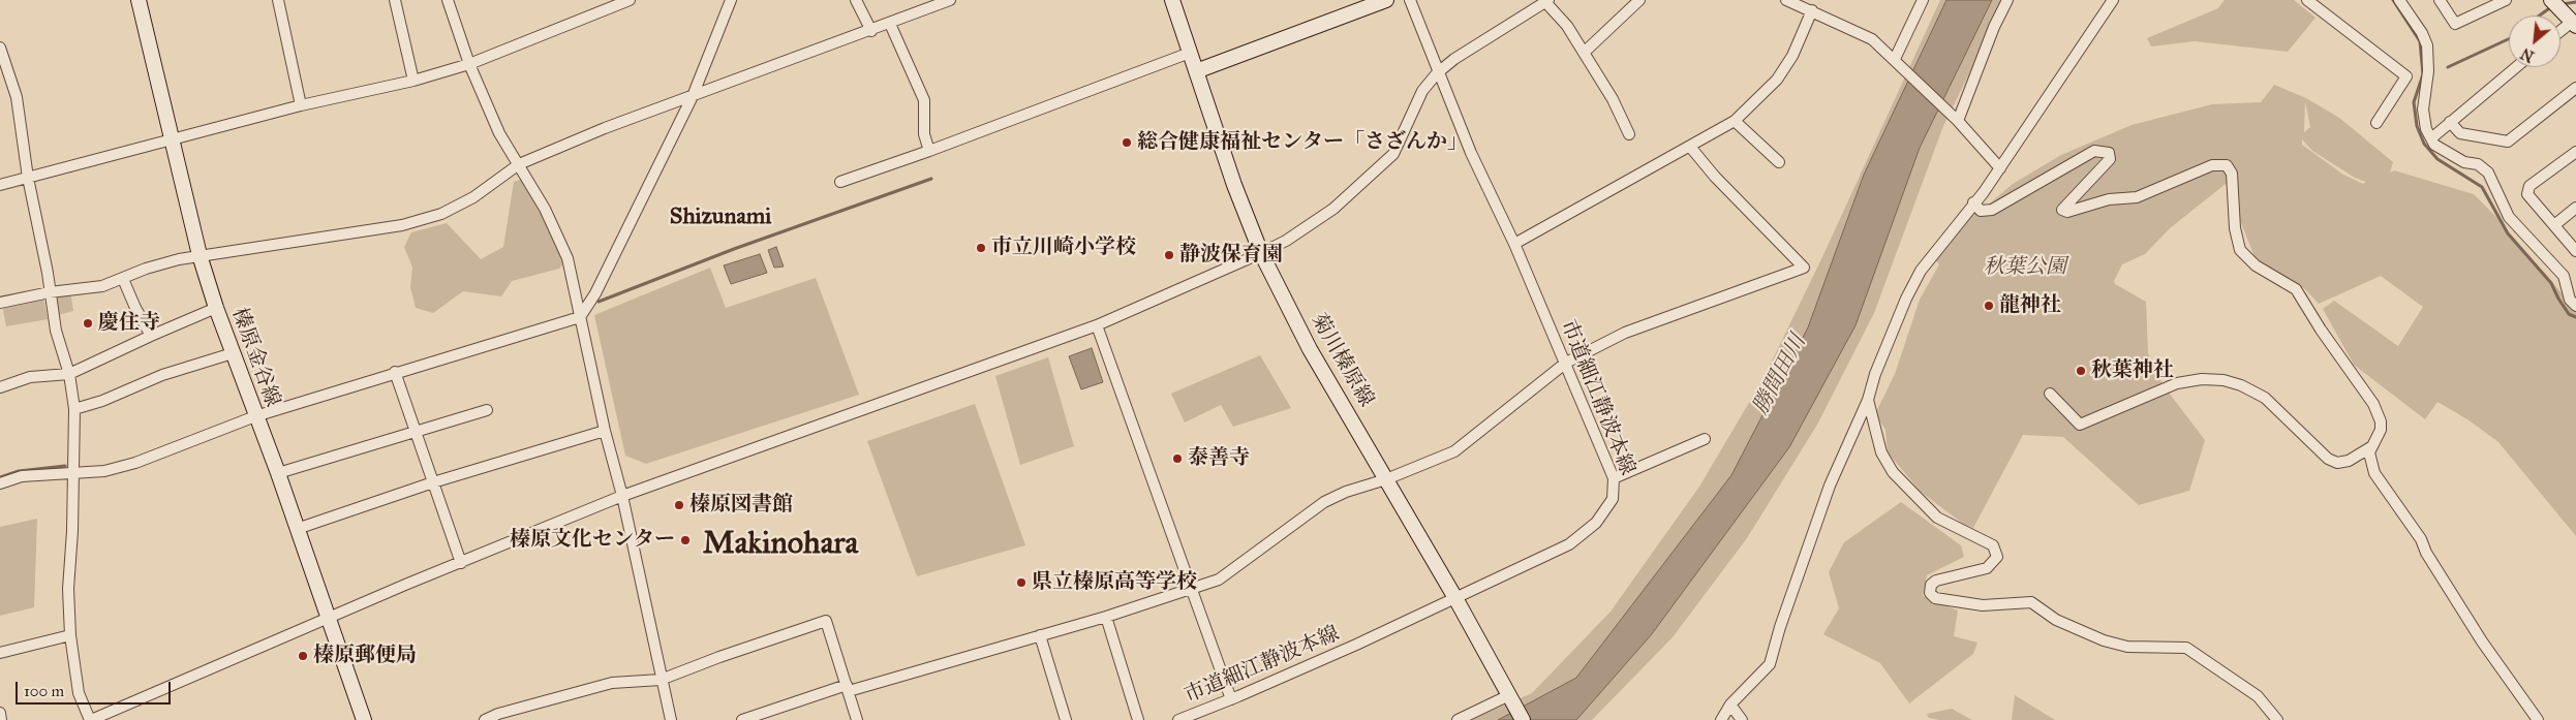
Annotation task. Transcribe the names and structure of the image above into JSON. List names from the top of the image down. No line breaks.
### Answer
{"streets":{"main road":["榛原金谷線","菊川榛原線"],"street":["市道細江静波本線"]},"crossings":[["菊川榛原線","市道細江静波本線"]],"districts":["Shizunami","Makinohara"],"water":["勝間田川"],"parks":["秋葉公園"],"places":["総合健康福祉センター「さざんか」","市立川崎小学校","静波保育園","龍神社","慶住寺","秋葉神社","泰善寺","榛原図書館","榛原文化センター","県立榛原高等学校","榛原郵便局"],"scale_bar":"100 m","north":"bottom left"}
